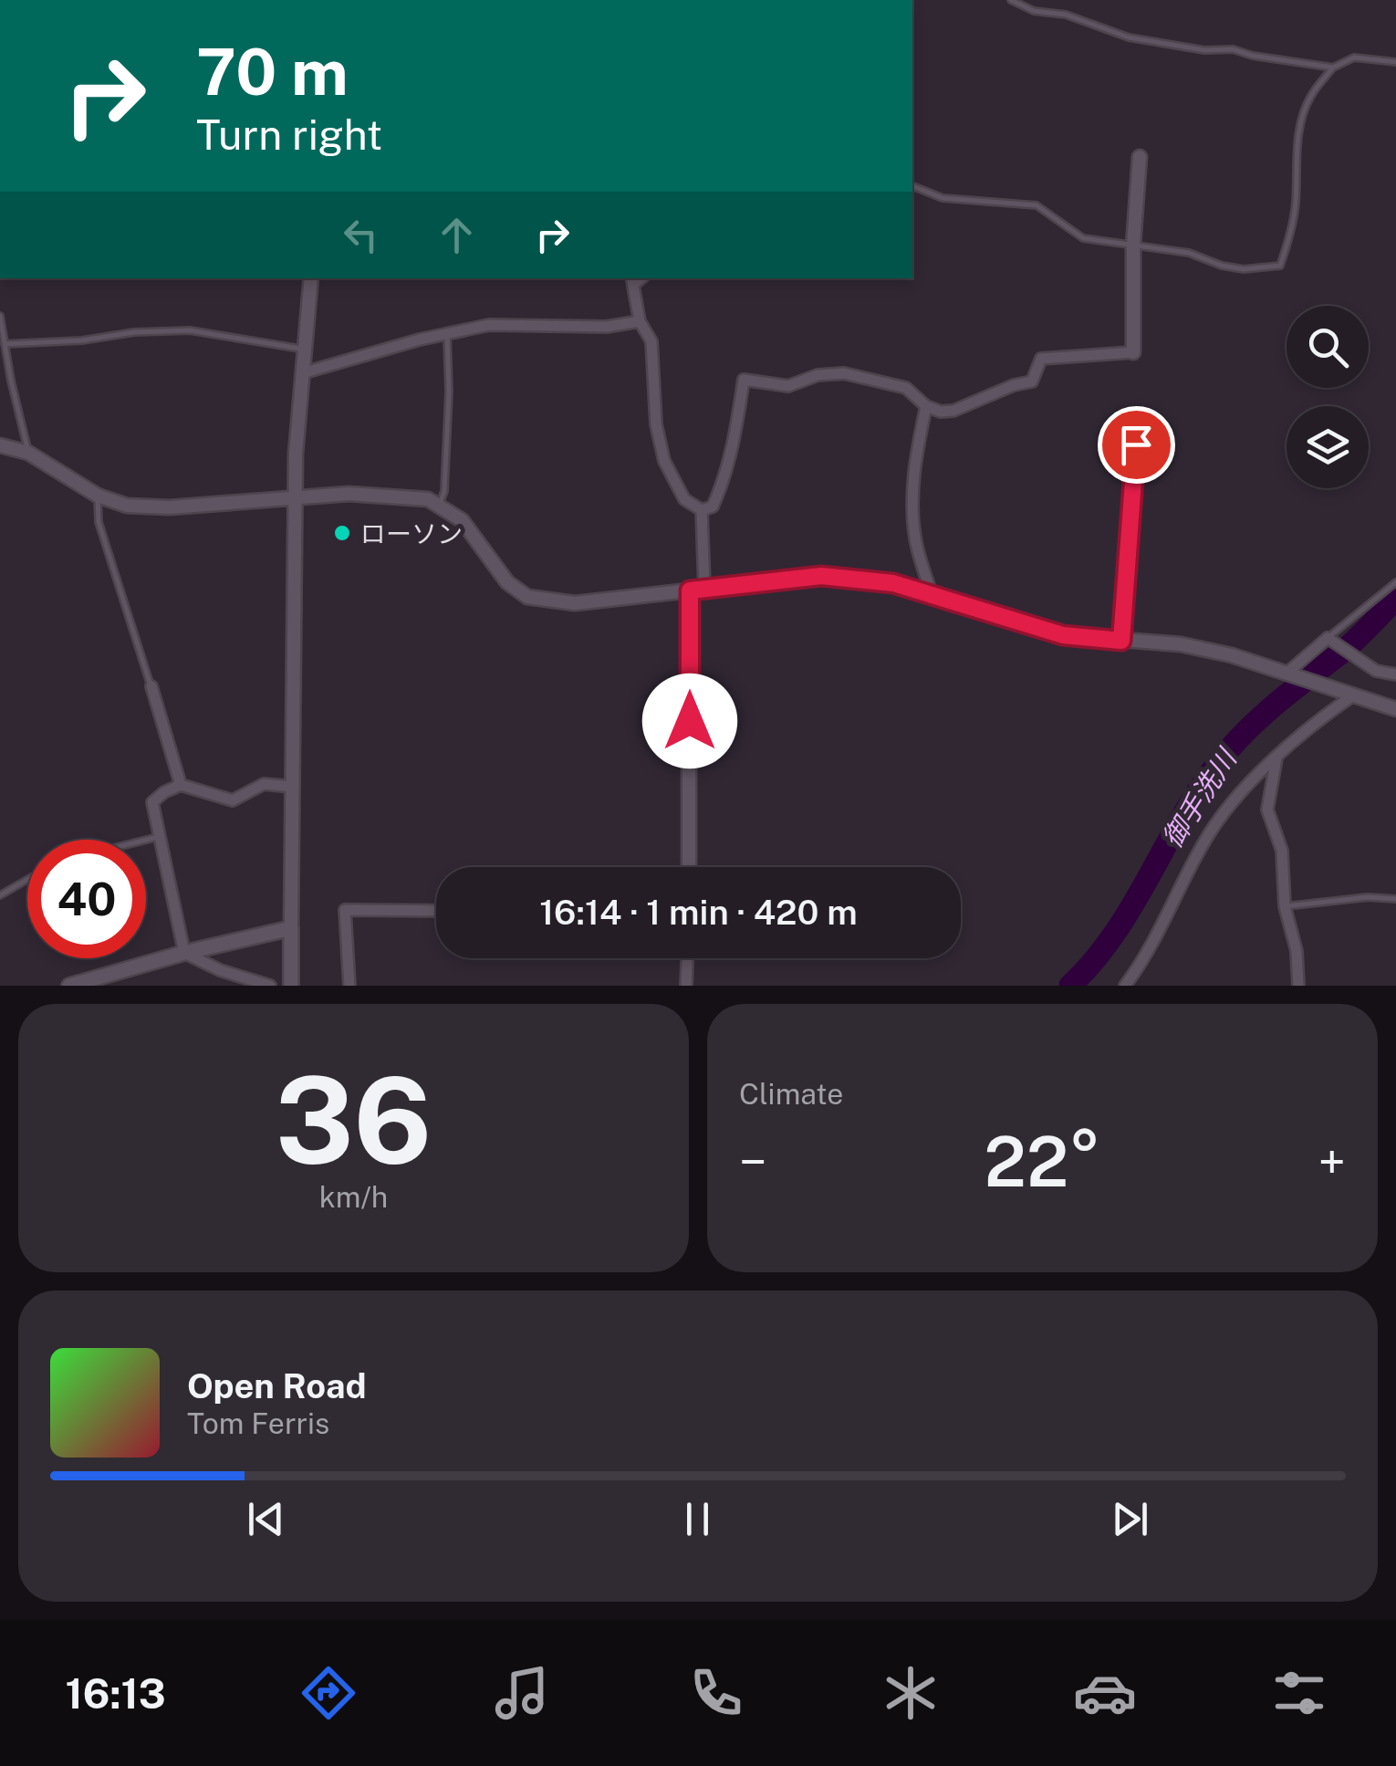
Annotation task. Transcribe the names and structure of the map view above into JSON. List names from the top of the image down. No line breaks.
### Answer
{"water":["御手洗川"],"places":["ローソン"],"page":{"turn":["70 m","Turn right"],"limit":"40","trip":"16:14 · 1 min · 420 m","tile":[["36","km/h"],"Climate"],"heat":["−","22°","+"],"song":["Open Road","Tom Ferris"],"tabs":"16:13"}}
